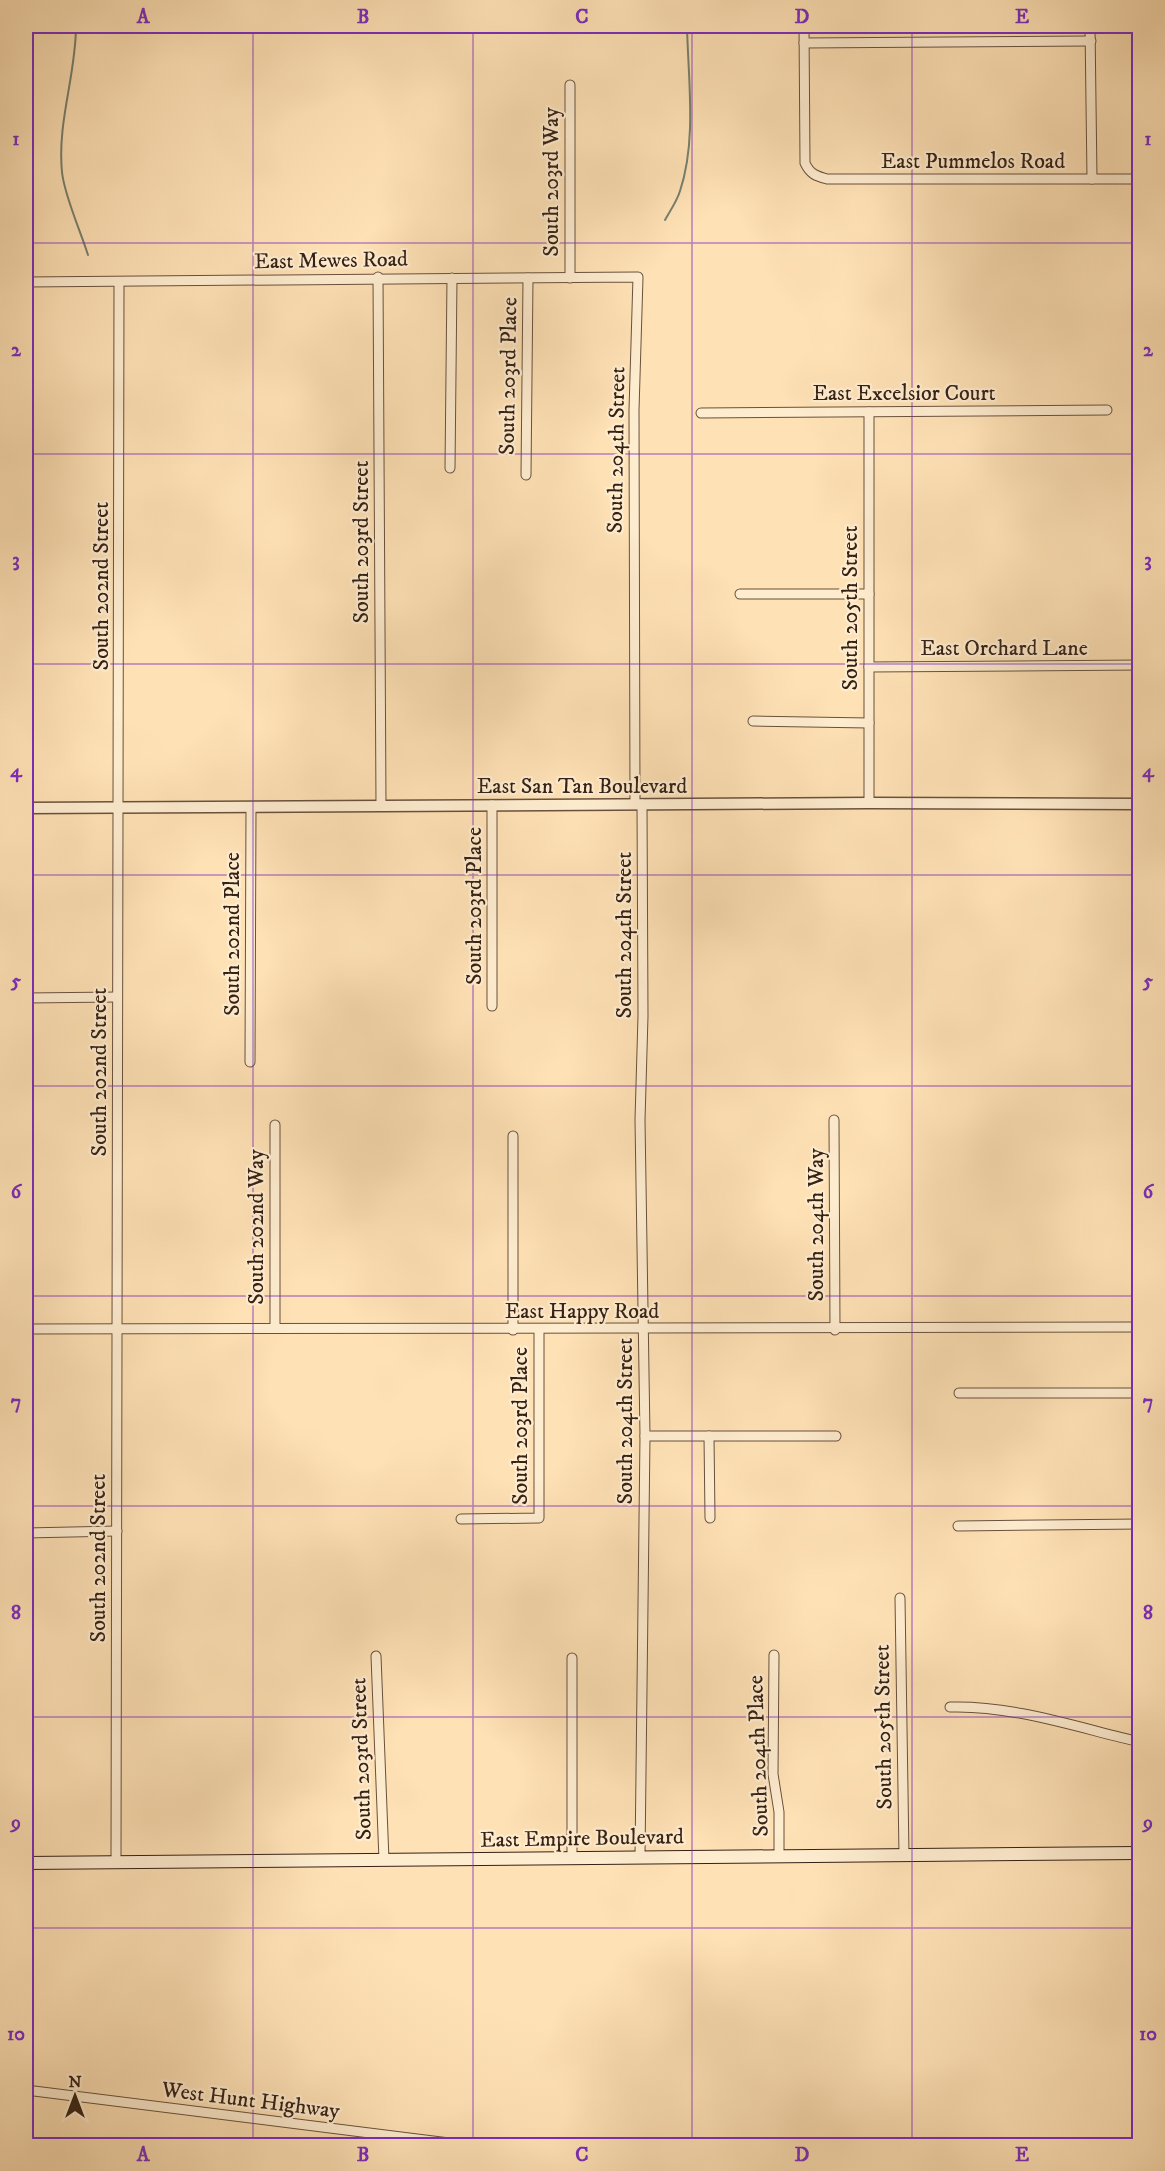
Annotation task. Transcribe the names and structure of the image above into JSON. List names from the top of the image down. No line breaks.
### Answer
{"streets":{"main road":["East Empire Boulevard"],"street":["East Pummelos Road","South 203rd Way","East Mewes Road","South 203rd Place","East Excelsior Court","South 204th Street","South 203rd Street","South 202nd Street","South 205th Street","East Orchard Lane","East San Tan Boulevard","South 202nd Place","South 204th Way","South 202nd Way","East Happy Road","South 204th Place","West Hunt Highway"]},"crossings":[["South 203rd Way","East Mewes Road"],["East Mewes Road","South 203rd Place"],["East Mewes Road","South 204th Street"],["East Mewes Road","South 203rd Street"],["East Mewes Road","South 202nd Street"],["South 203rd Place","East San Tan Boulevard"],["South 203rd Place","East Happy Road"],["East Excelsior Court","South 205th Street"],["South 204th Street","East San Tan Boulevard"],["South 204th Street","East Happy Road"],["South 204th Street","East Empire Boulevard"],["South 203rd Street","East San Tan Boulevard"],["South 203rd Street","East Empire Boulevard"],["South 202nd Street","East San Tan Boulevard"],["South 202nd Street","East Happy Road"],["South 202nd Street","East Empire Boulevard"],["South 205th Street","East Orchard Lane"],["South 205th Street","East San Tan Boulevard"],["South 205th Street","East Empire Boulevard"],["East San Tan Boulevard","South 202nd Place"],["South 204th Way","East Happy Road"],["South 202nd Way","East Happy Road"],["South 204th Place","East Empire Boulevard"]],"north":"top","grid":{"columns":["A","B","C","D","E"],"rows":["1","2","3","4","5","6","7","8","9","10"]}}
